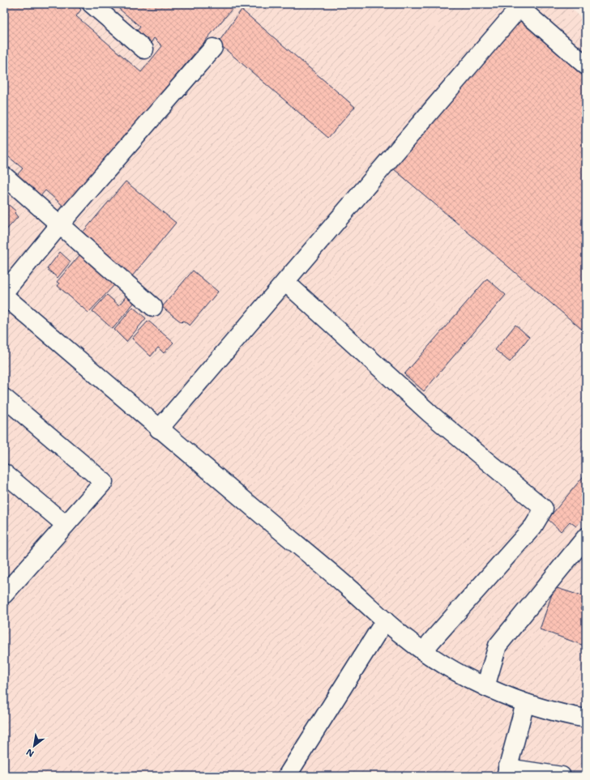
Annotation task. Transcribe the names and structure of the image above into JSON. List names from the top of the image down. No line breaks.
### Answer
{"north":"bottom left"}
